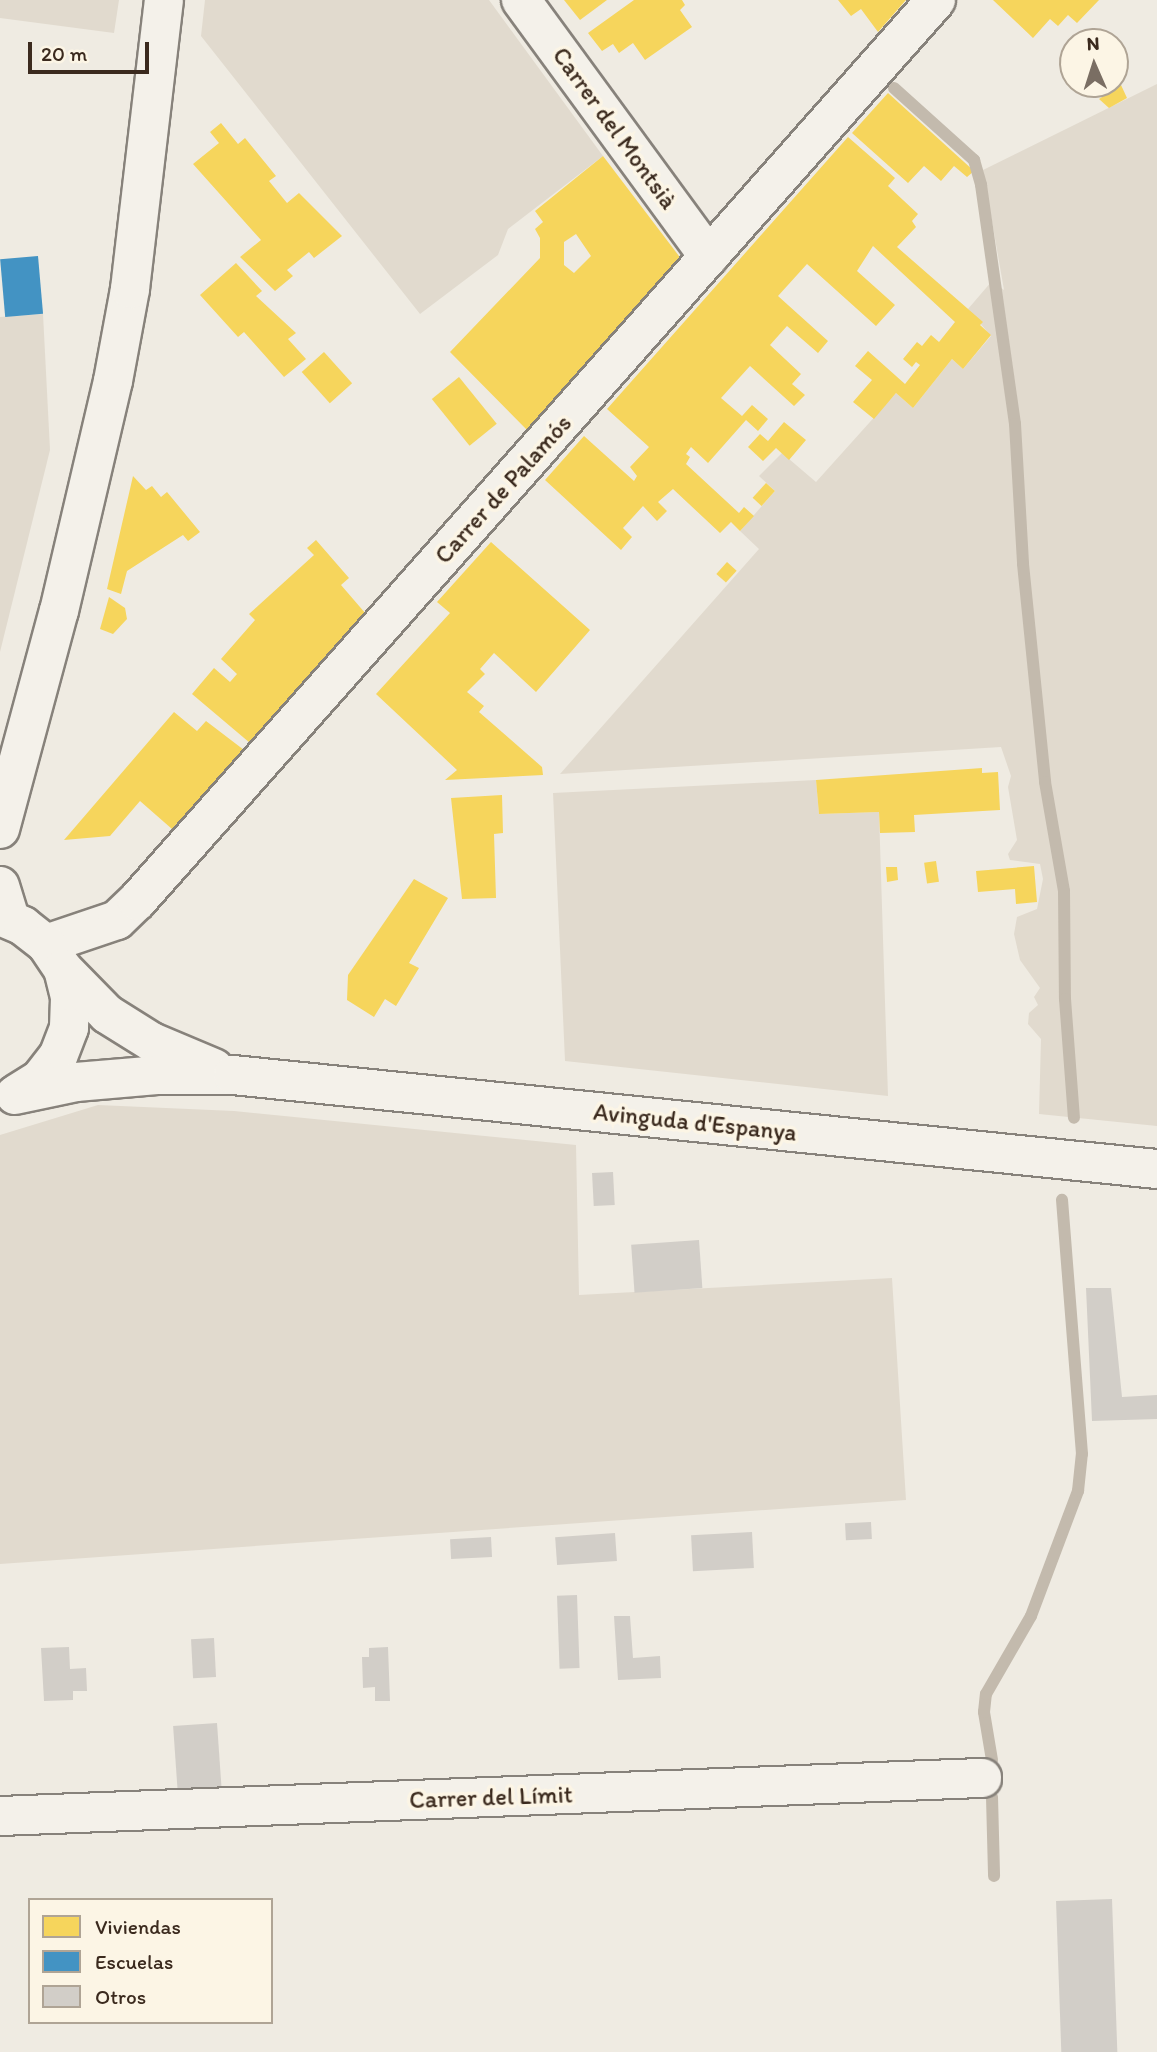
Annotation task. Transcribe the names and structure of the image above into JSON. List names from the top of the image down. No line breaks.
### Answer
{"streets":{"street":["Carrer del Montsià","Carrer de Palamós","Avinguda d'Espanya","Carrer del Límit"]},"crossings":[["Carrer del Montsià","Carrer de Palamós"],["Carrer de Palamós","Avinguda d'Espanya"]],"legend":["Viviendas","Escuelas","Otros"],"scale_bar":"20 m","north":"top"}
